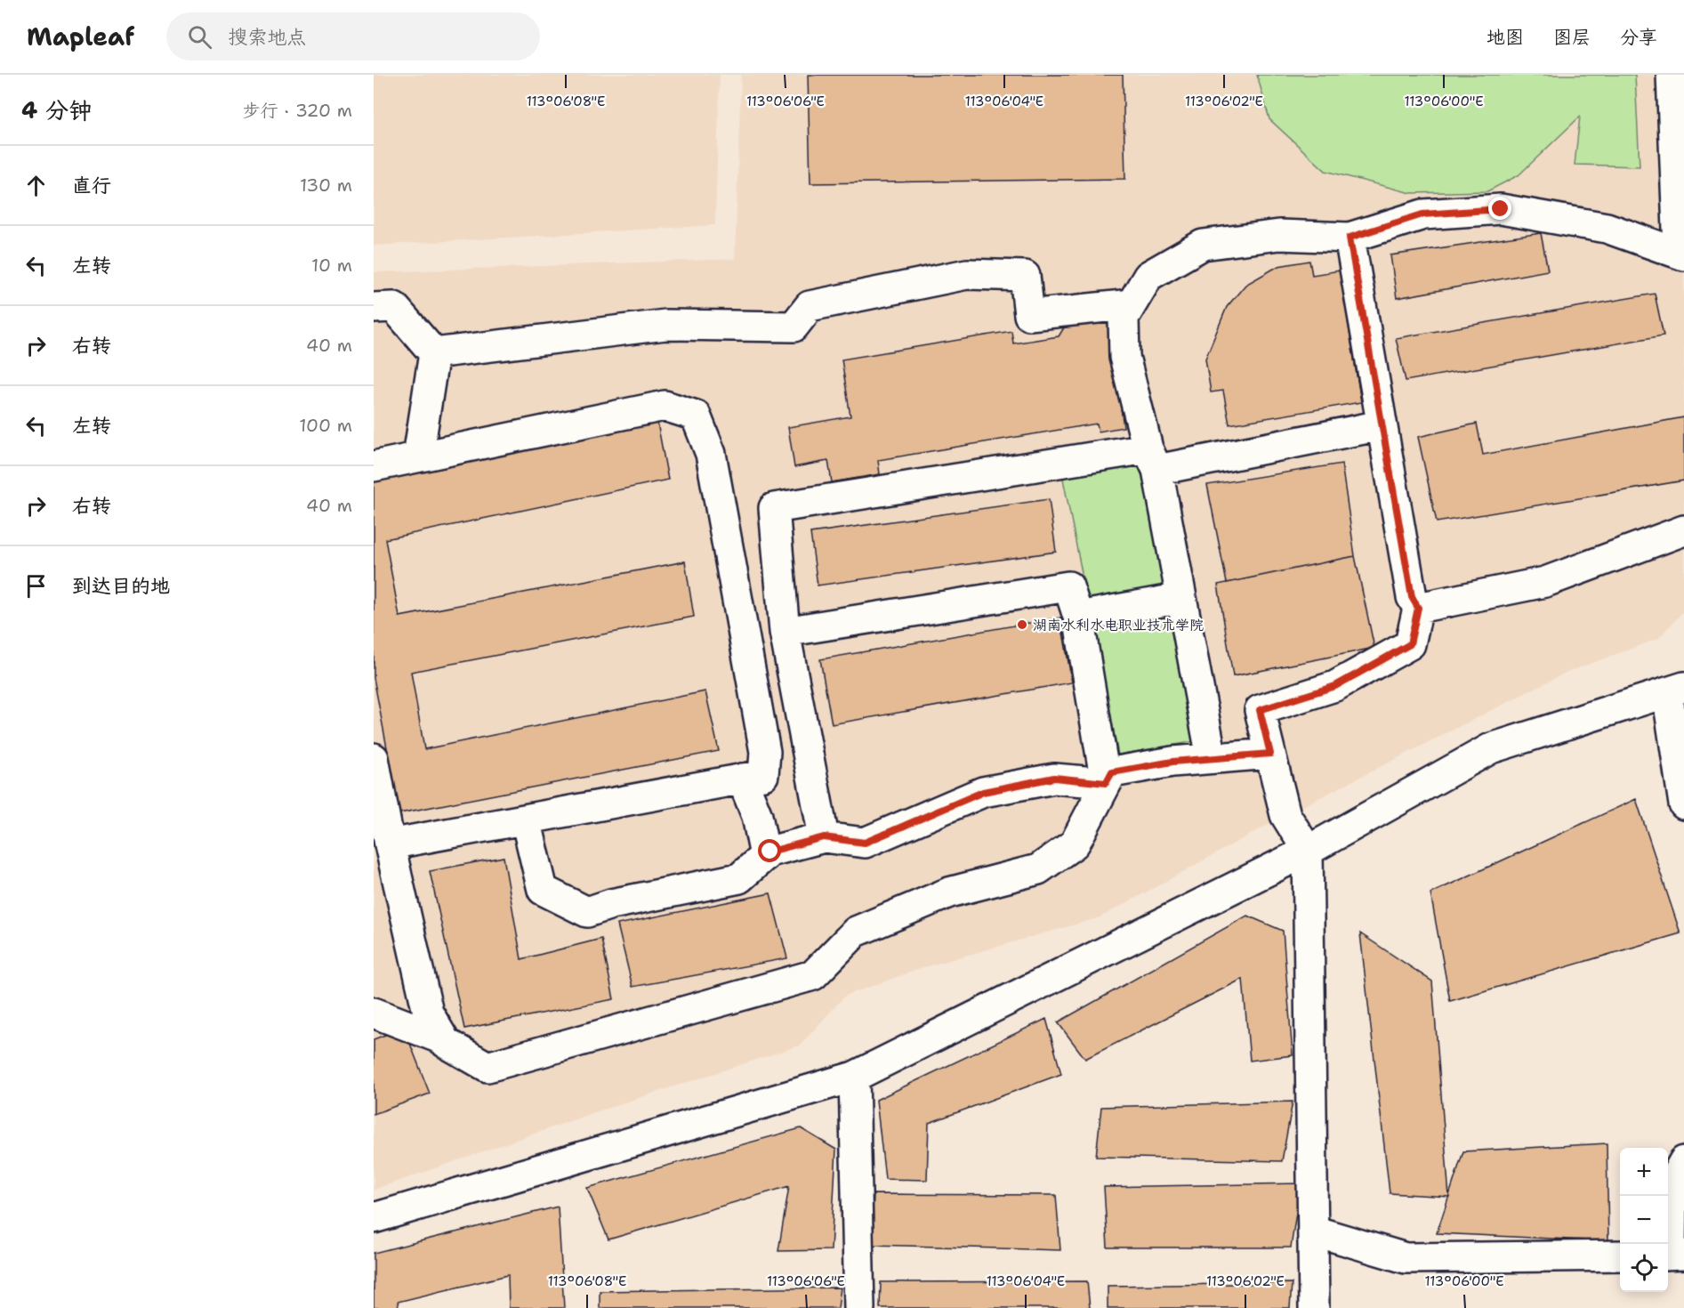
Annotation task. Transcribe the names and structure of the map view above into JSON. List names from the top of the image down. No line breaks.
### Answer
{"places":["湖南水利水电职业技术学院"],"page":{"header":"Mapleaf","search":"搜索地点","nav":["地图","图层","分享"],"heading":["4 分钟","步行 · 320 m"],"list":[["直行","130 m"],["左转","10 m"],["右转","40 m"],["左转","100 m"],["右转","40 m"],"到达目的地"],"map_buttons":["+","−"]},"coordinates":["113°06'08\"E","113°06'06\"E","113°06'04\"E","113°06'02\"E","113°06'00\"E"]}
